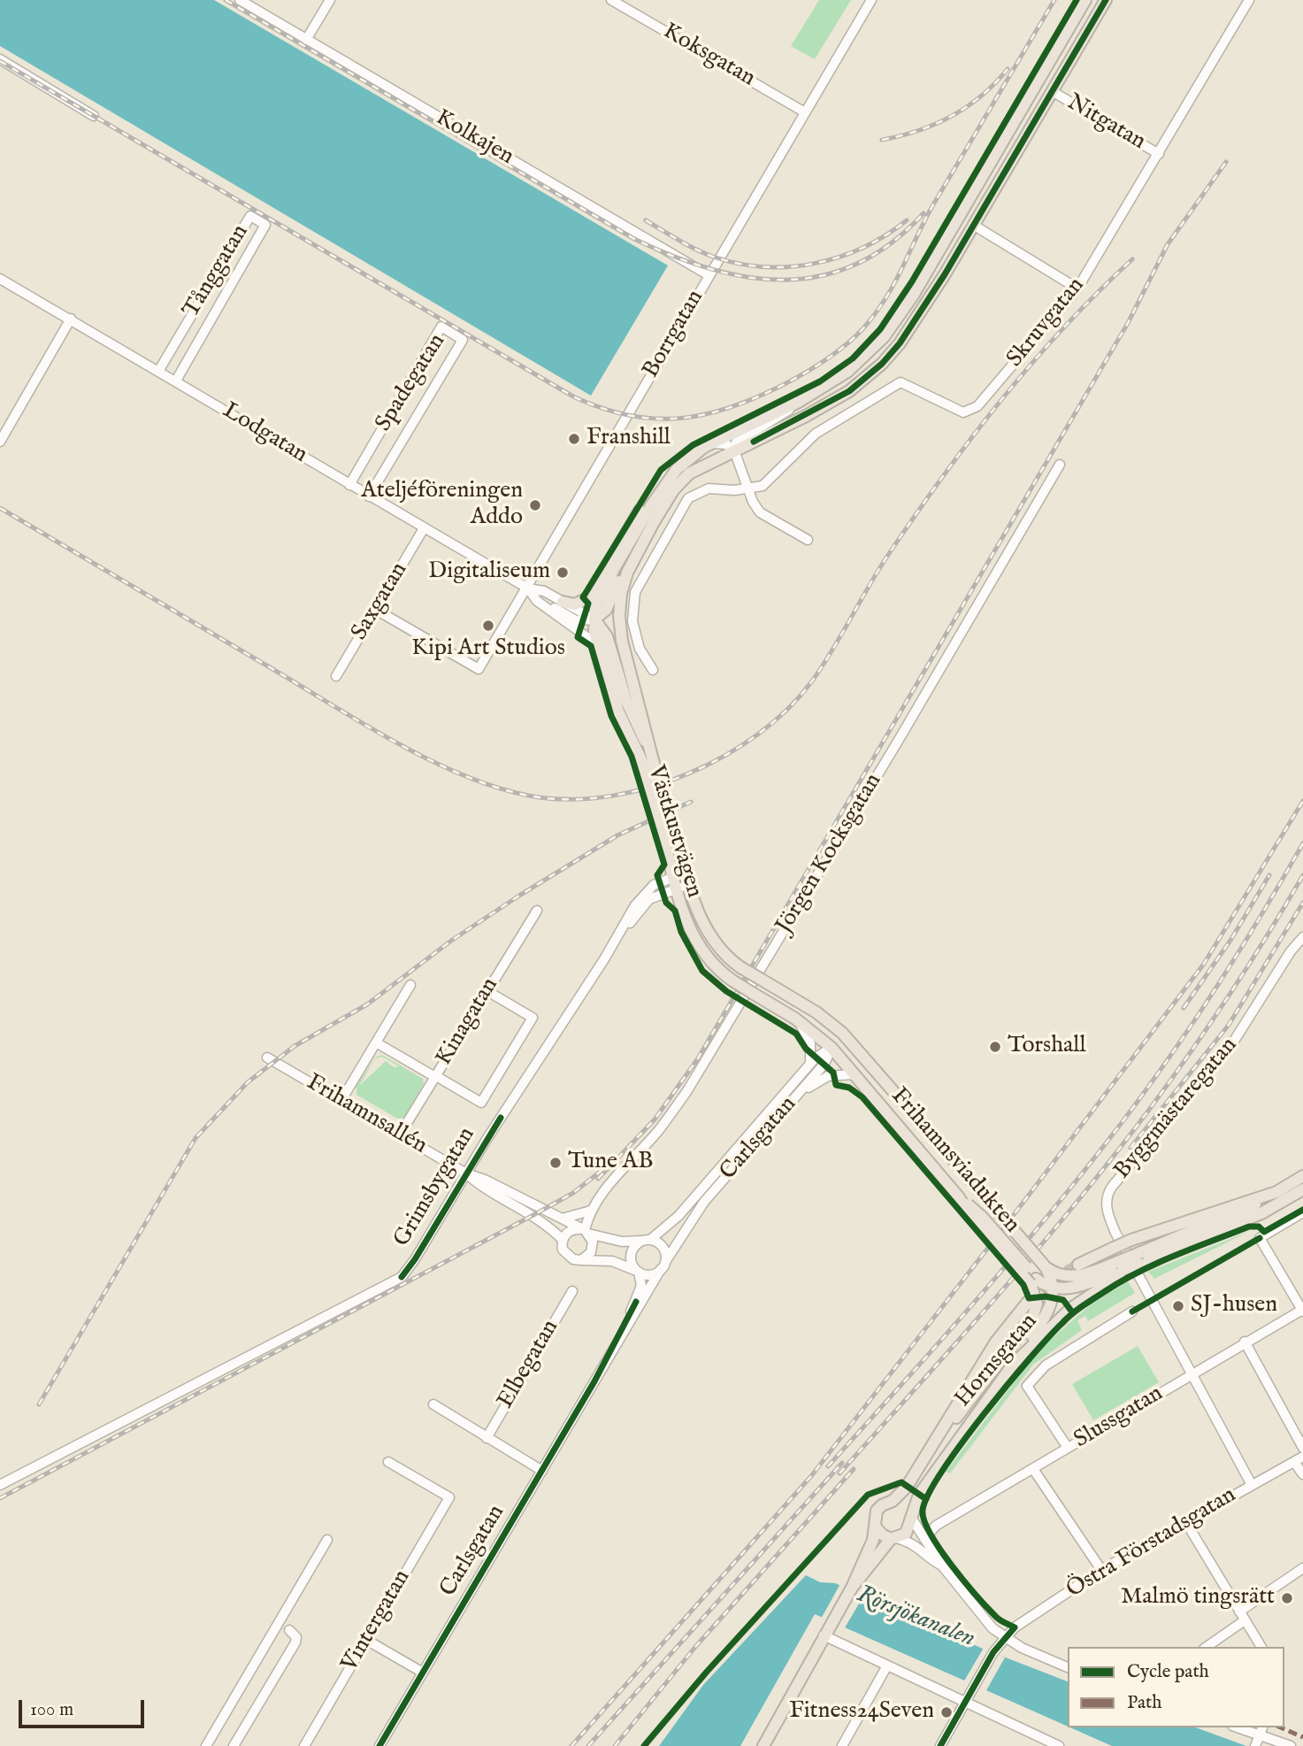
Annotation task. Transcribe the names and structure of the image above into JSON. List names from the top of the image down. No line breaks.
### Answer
{"streets":{"main road":["Västkustvägen","Frihamnsviadukten","Hornsgatan"],"street":["Koksgatan","Nitgatan","Kolkajen","Tånggatan","Skruvgatan","Borrgatan","Spadegatan","Lodgatan","Saxgatan","Jörgen Kocksgatan","Kinagatan","Byggmästaregatan","Frihamnsallén","Carlsgatan","Grimsbygatan","Elbegatan","Slussgatan","Östra Förstadsgatan","Vintergatan"]},"crossings":[["Koksgatan","Borrgatan"],["Nitgatan","Skruvgatan"],["Nitgatan","Västkustvägen"],["Kolkajen","Borrgatan"],["Tånggatan","Lodgatan"],["Borrgatan","Lodgatan"],["Borrgatan","Saxgatan"],["Spadegatan","Lodgatan"],["Lodgatan","Saxgatan"],["Lodgatan","Västkustvägen"],["Västkustvägen","Frihamnsviadukten"],["Västkustvägen","Grimsbygatan"],["Jörgen Kocksgatan","Frihamnsallén"],["Kinagatan","Frihamnsallén"],["Byggmästaregatan","Slussgatan"],["Byggmästaregatan","Östra Förstadsgatan"],["Frihamnsallén","Carlsgatan"],["Frihamnsallén","Grimsbygatan"],["Carlsgatan","Frihamnsviadukten"]],"water":["Rörsjökanalen"],"places":["Franshill","Ateljéföreningen Addo","Digitaliseum","Kipi Art Studios","Torshall","Tune AB","SJ-husen","Malmö tingsrätt","Fitness24Seven"],"legend":["Cycle path","Path"],"scale_bar":"100 m"}
